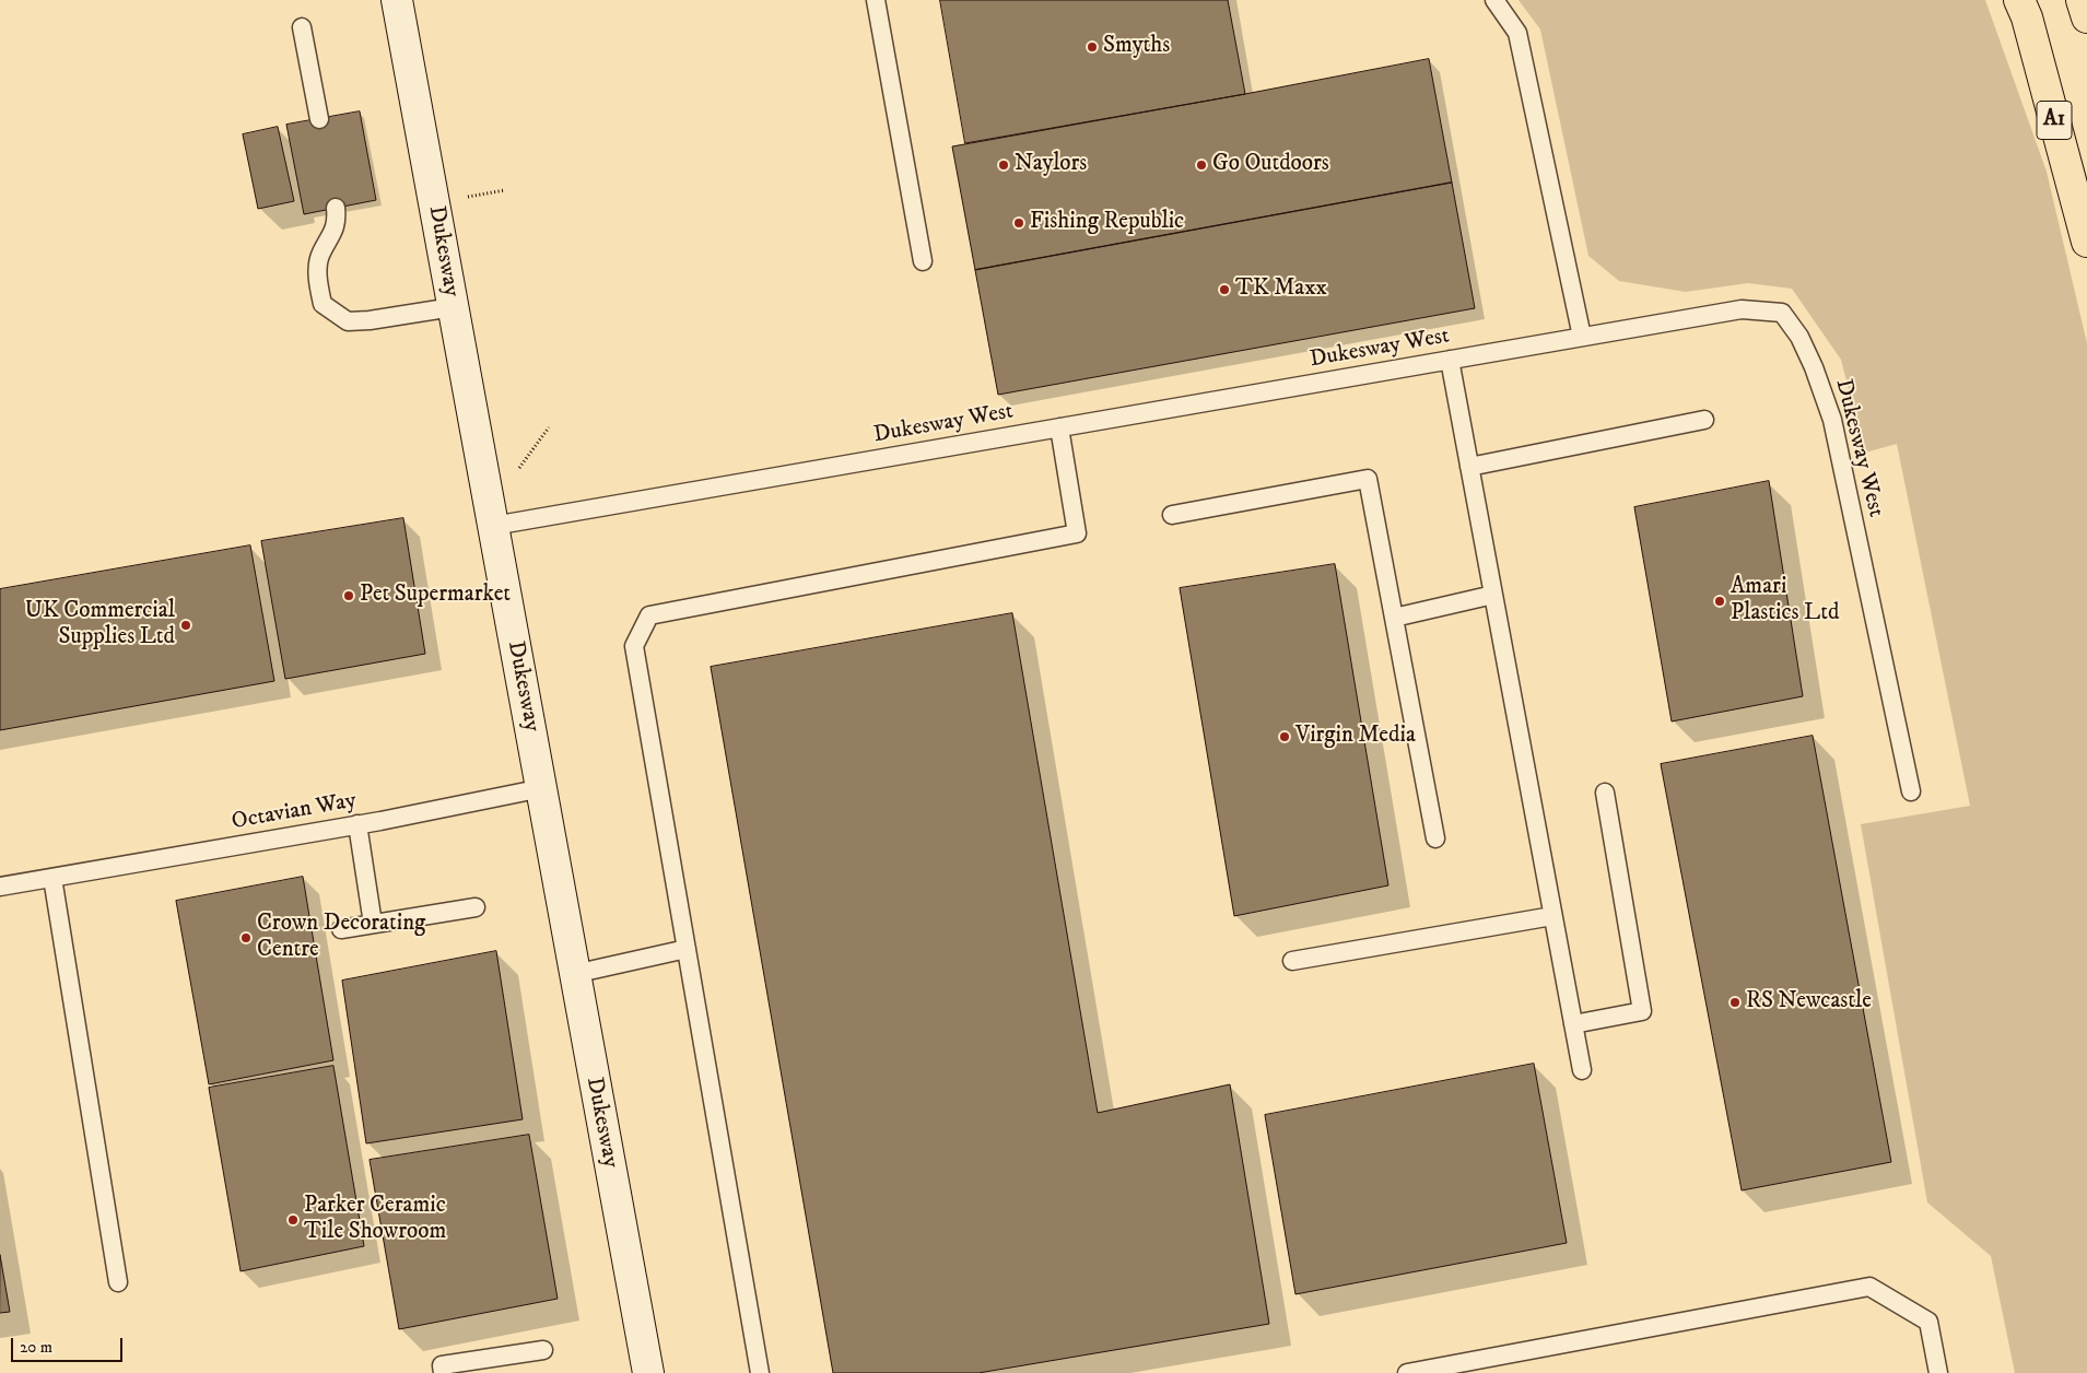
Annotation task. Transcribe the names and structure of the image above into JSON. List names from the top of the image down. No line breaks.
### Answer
{"streets":{"highway":["A1"],"street":["Dukesway"],"lane":["Dukesway West","Octavian Way"]},"crossings":[["Dukesway","Dukesway West"],["Dukesway","Octavian Way"]],"places":["Smyths","Naylors","Go Outdoors","Fishing Republic","TK Maxx","Pet Supermarket","Amari Plastics Ltd","UK Commercial Supplies Ltd","Virgin Media","Crown Decorating Centre","RS Newcastle","Parker Ceramic Tile Showroom"],"scale_bar":"20 m"}
